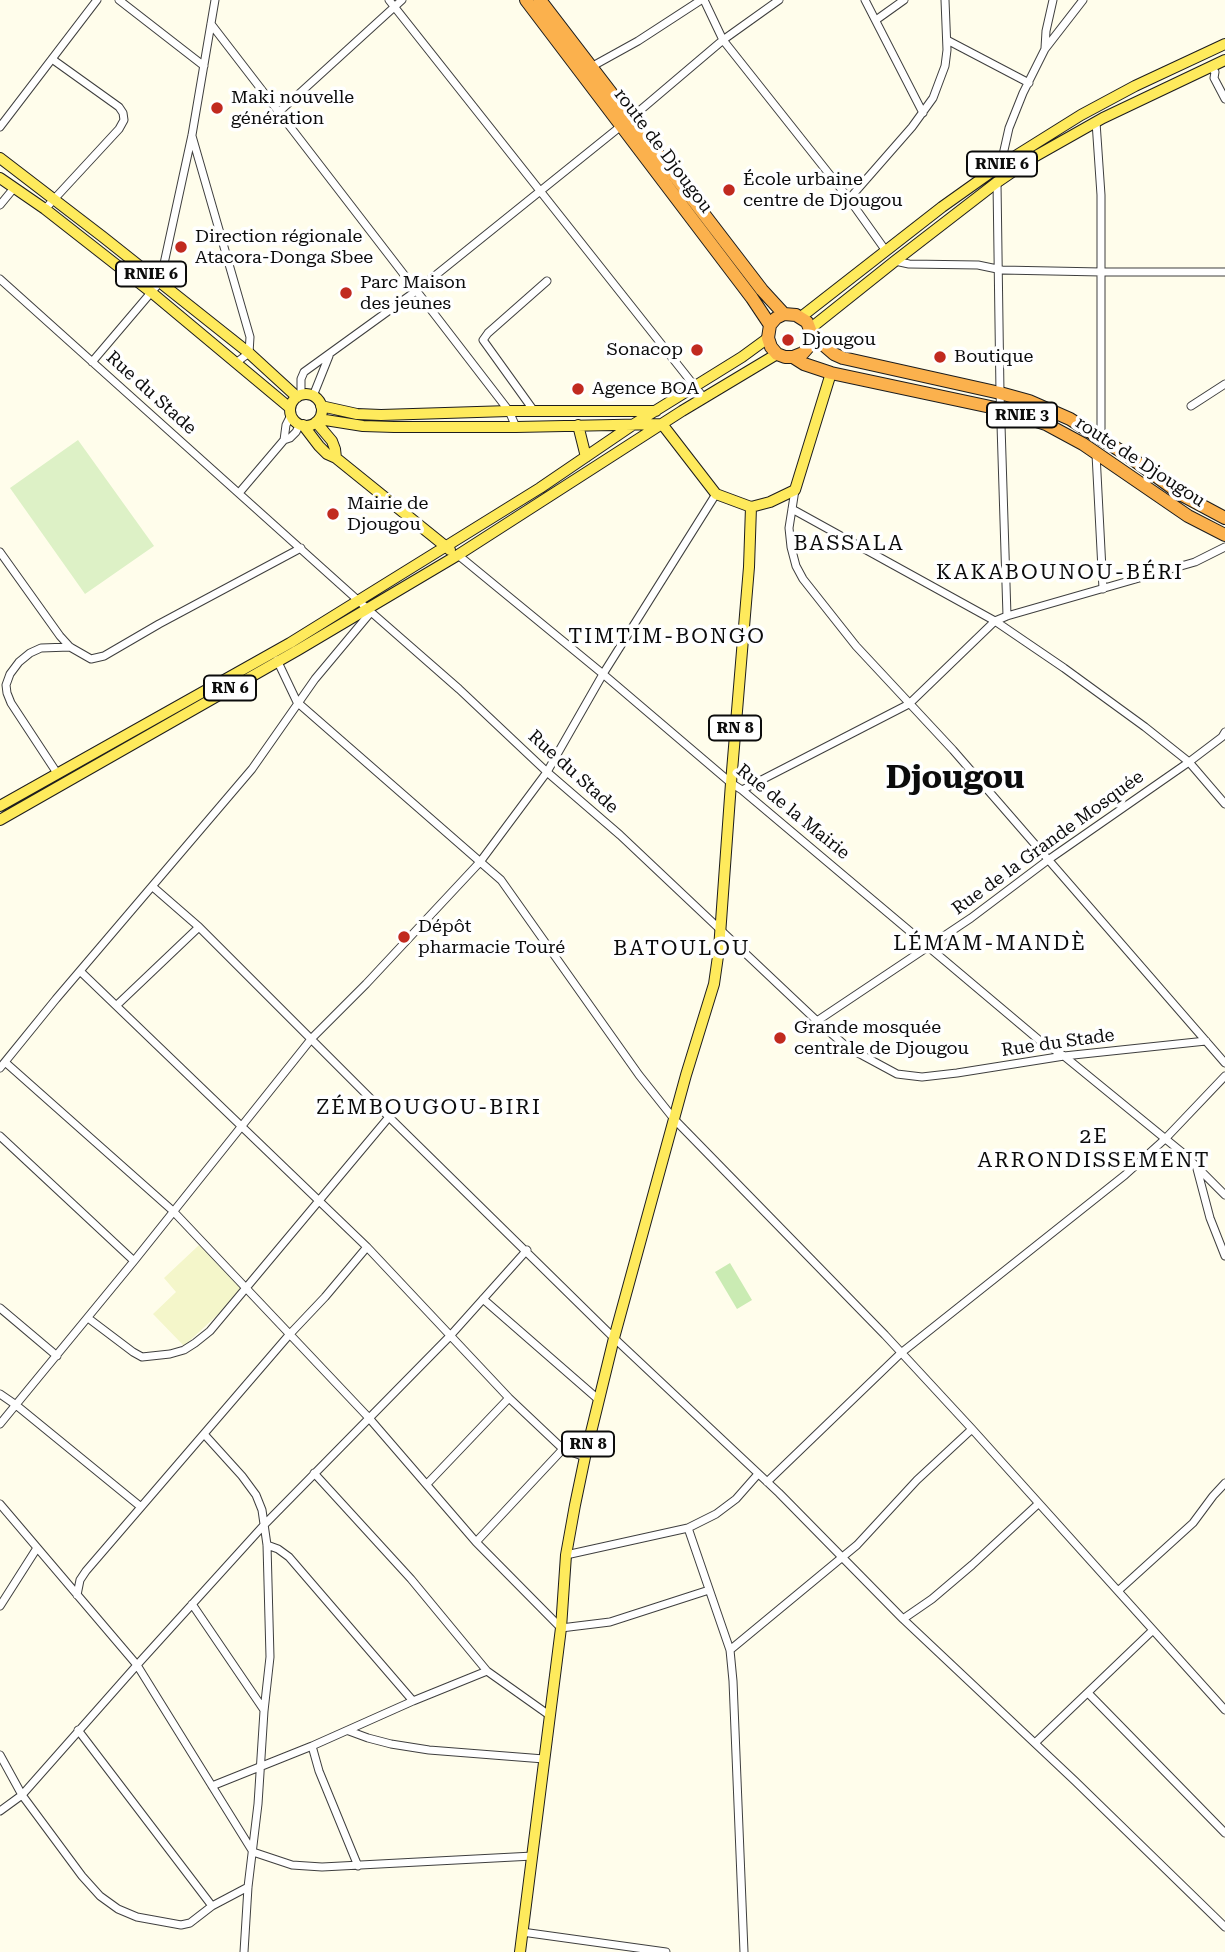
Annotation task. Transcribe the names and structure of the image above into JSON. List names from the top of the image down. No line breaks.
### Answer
{"streets":{"highway":["route de Djougou","RNIE 3"],"main road":["RNIE 6","RN 6","RN 8","Rue de la Mairie"],"street":["Rue du Stade","Rue de la Grande Mosquée"]},"crossings":[["route de Djougou","RNIE 6"],["route de Djougou","RNIE 3"],["RNIE 6","RNIE 3"],["RNIE 6","Rue de la Mairie"],["Rue du Stade","RN 6"],["Rue du Stade","RN 8"],["Rue du Stade","Rue de la Mairie"],["Rue du Stade","Rue de la Grande Mosquée"],["RN 6","Rue de la Mairie"],["RN 8","Rue de la Mairie"],["Rue de la Mairie","Rue de la Grande Mosquée"]],"districts":["BASSALA","KAKABOUNOU-BÉRI","TIMTIM-BONGO","Djougou","LÉMAM-MANDÈ","BATOULOU","ZÉMBOUGOU-BIRI","2E ARRONDISSEMENT"],"places":["Maki nouvelle génération","École urbaine centre de Djougou","Direction régionale Atacora-Donga Sbee","Parc Maison des jeunes","Djougou","Sonacop","Boutique","Agence BOA","Mairie de Djougou","Dépôt pharmacie Touré","Grande mosquée centrale de Djougou"]}
